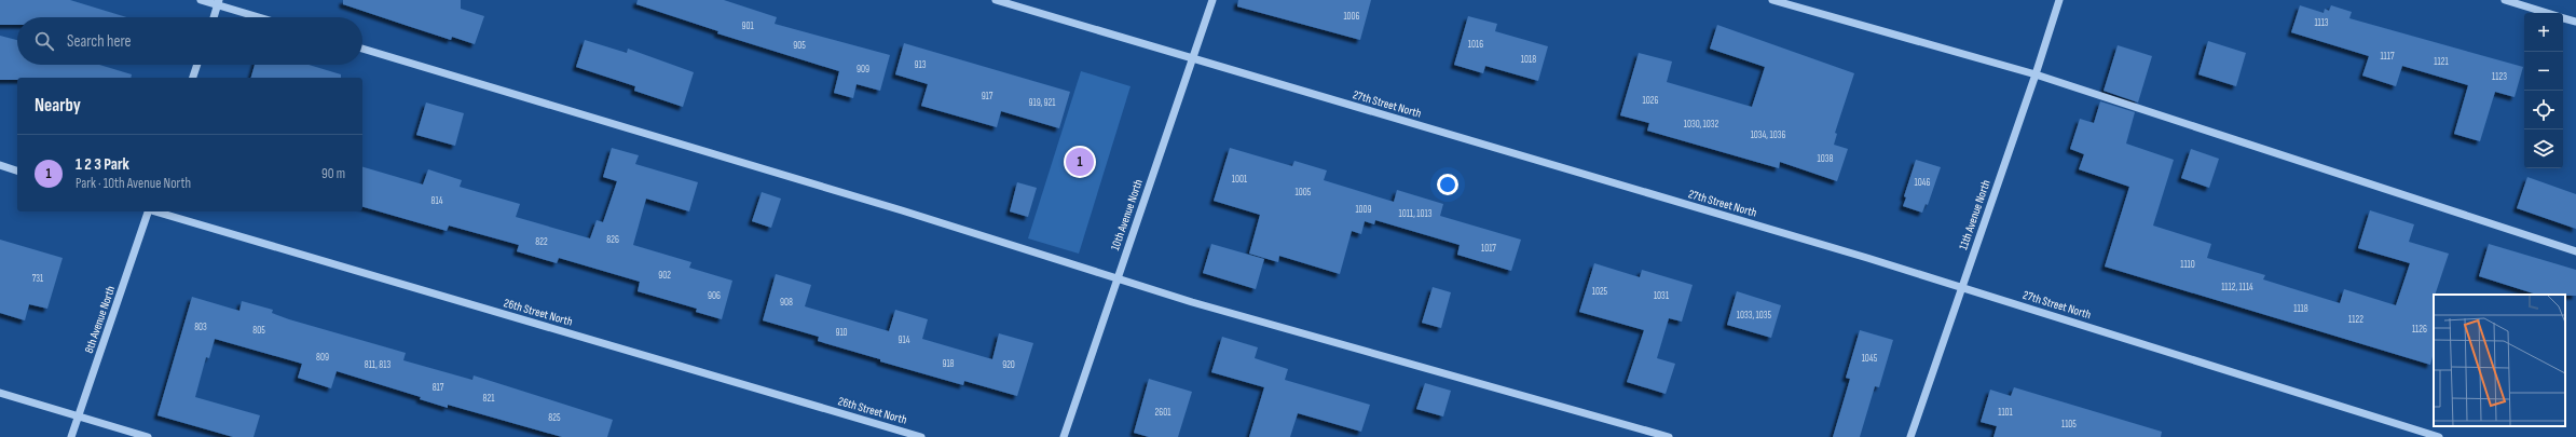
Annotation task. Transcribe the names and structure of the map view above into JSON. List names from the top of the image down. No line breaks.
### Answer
{"streets":{"street":["27th Street North","10th Avenue North","11th Avenue North","26th Street North","8th Avenue North"]},"crossings":[["27th Street North","10th Avenue North"],["27th Street North","11th Avenue North"]],"house_numbers":["1006","1113","901","1016","905","1117","1018","1121","913","909","1123","917","1026","919, 921","1030, 1032","1034, 1036","1038","1001","1046","1005","814","1009","1011, 1013","826","822","1017","1110","902","731","1112, 1114","1025","906","1031","908","1118","1033, 1035","1122","803","1126","805","910","914","809","1045","918","811, 813","920","817","821","2601","1101","825","1105"],"page":{"map_buttons":["+","−"],"search":"Search here","heading":"Nearby","list":[{"mark":"1","name":"1 2 3 Park","note":"Park · 10th Avenue North","value":"90 m"}],"pins":"1"}}
